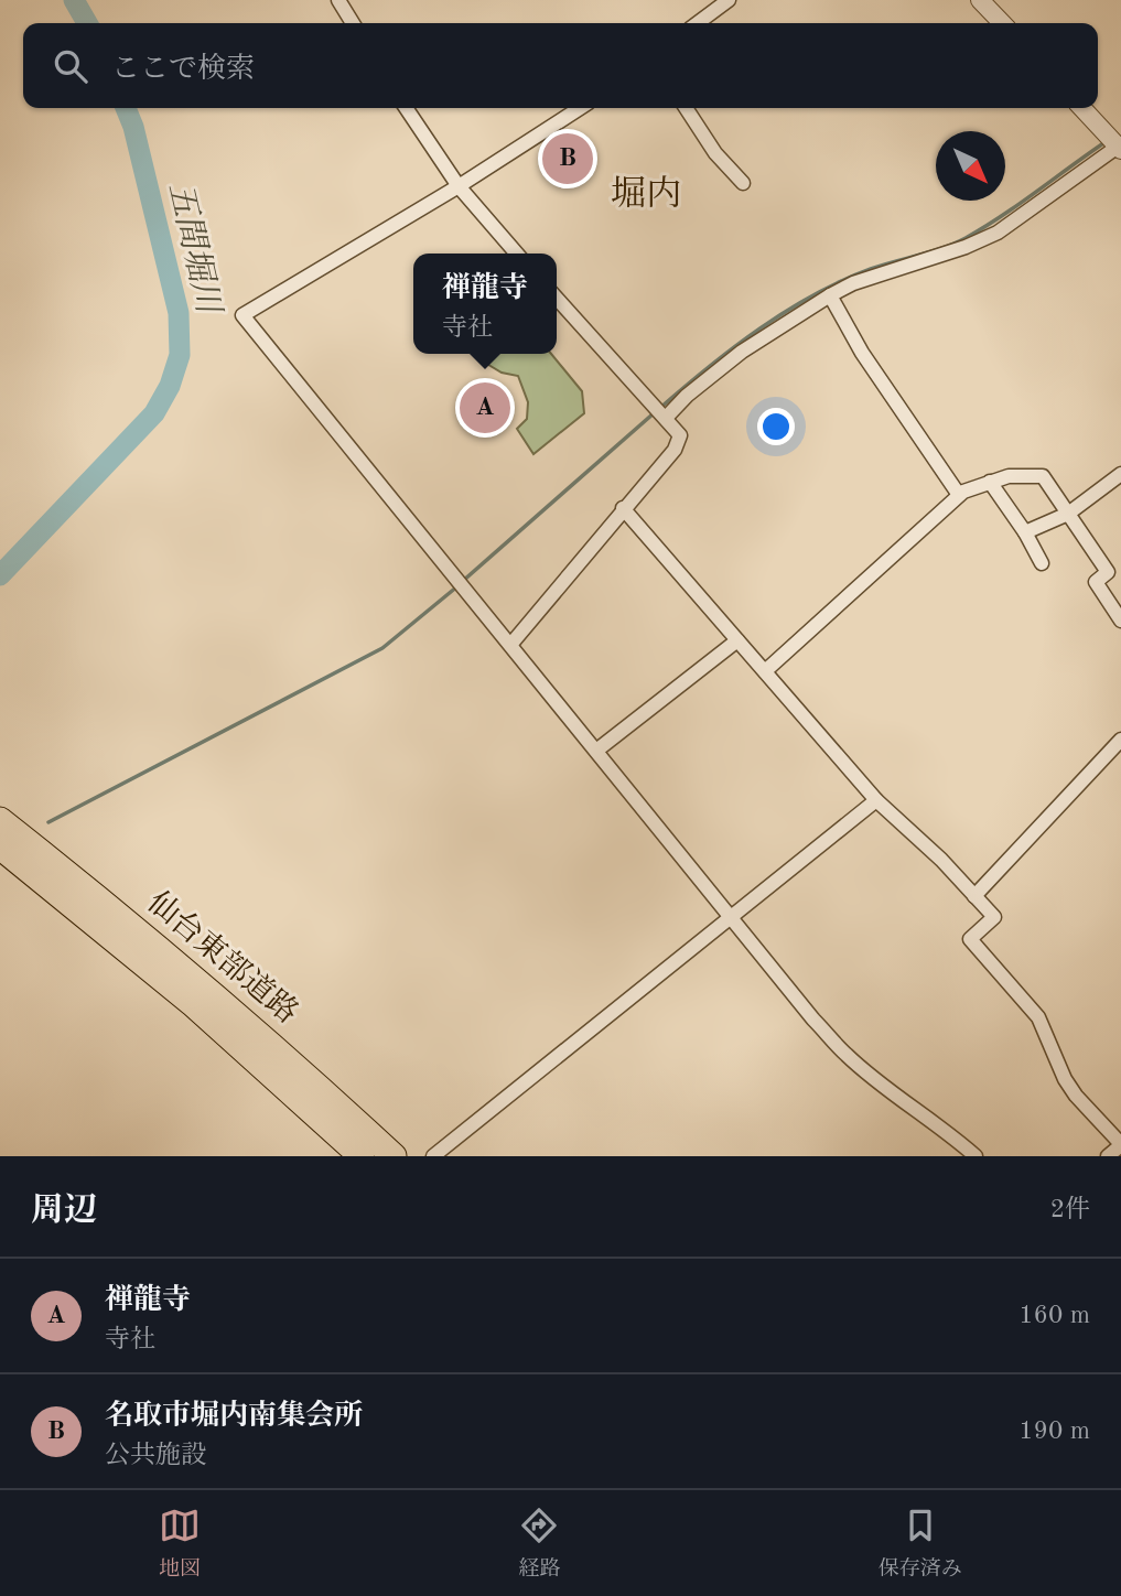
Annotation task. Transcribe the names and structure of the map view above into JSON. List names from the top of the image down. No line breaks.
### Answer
{"streets":{"highway":["仙台東部道路"]},"districts":["堀内"],"water":["五間堀川"],"north":"bottom right","page":{"search":"ここで検索","pins":["B","A"],"popup":["禅龍寺","寺社"],"heading":["周辺","2件"],"list":[{"mark":"A","name":"禅龍寺","note":"寺社","value":"160 m"},{"mark":"B","name":"名取市堀内南集会所","note":"公共施設","value":"190 m"}],"nav":["地図","経路","保存済み"]}}
